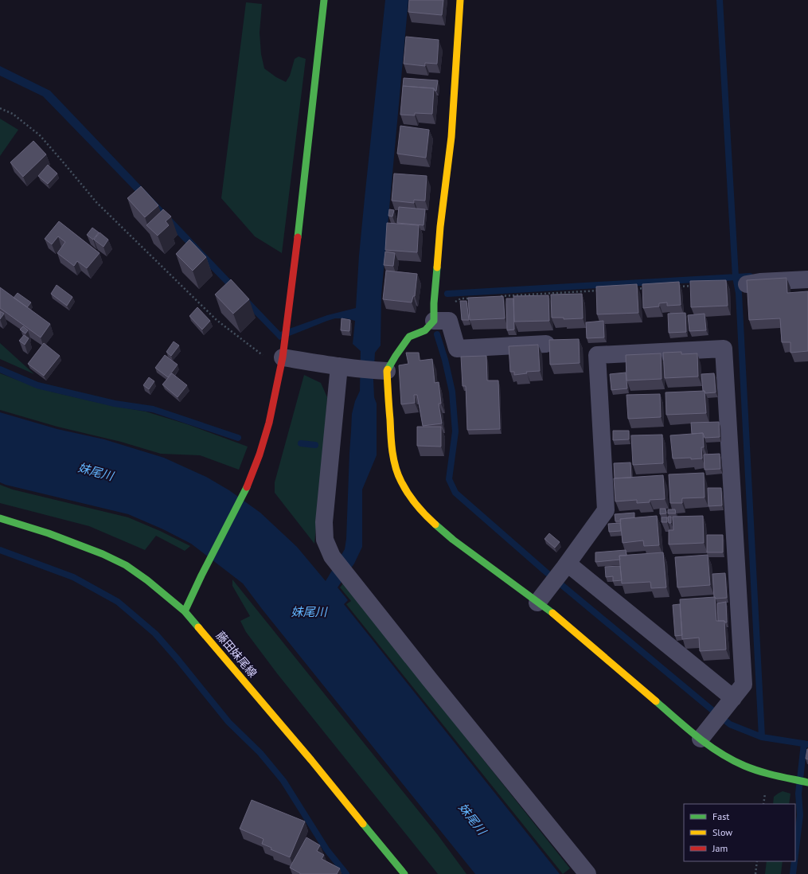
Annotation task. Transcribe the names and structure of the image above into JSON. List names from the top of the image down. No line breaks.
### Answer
{"streets":{"street":["藤田妹尾線"]},"water":["妹尾川"],"legend":["Fast","Slow","Jam"]}
